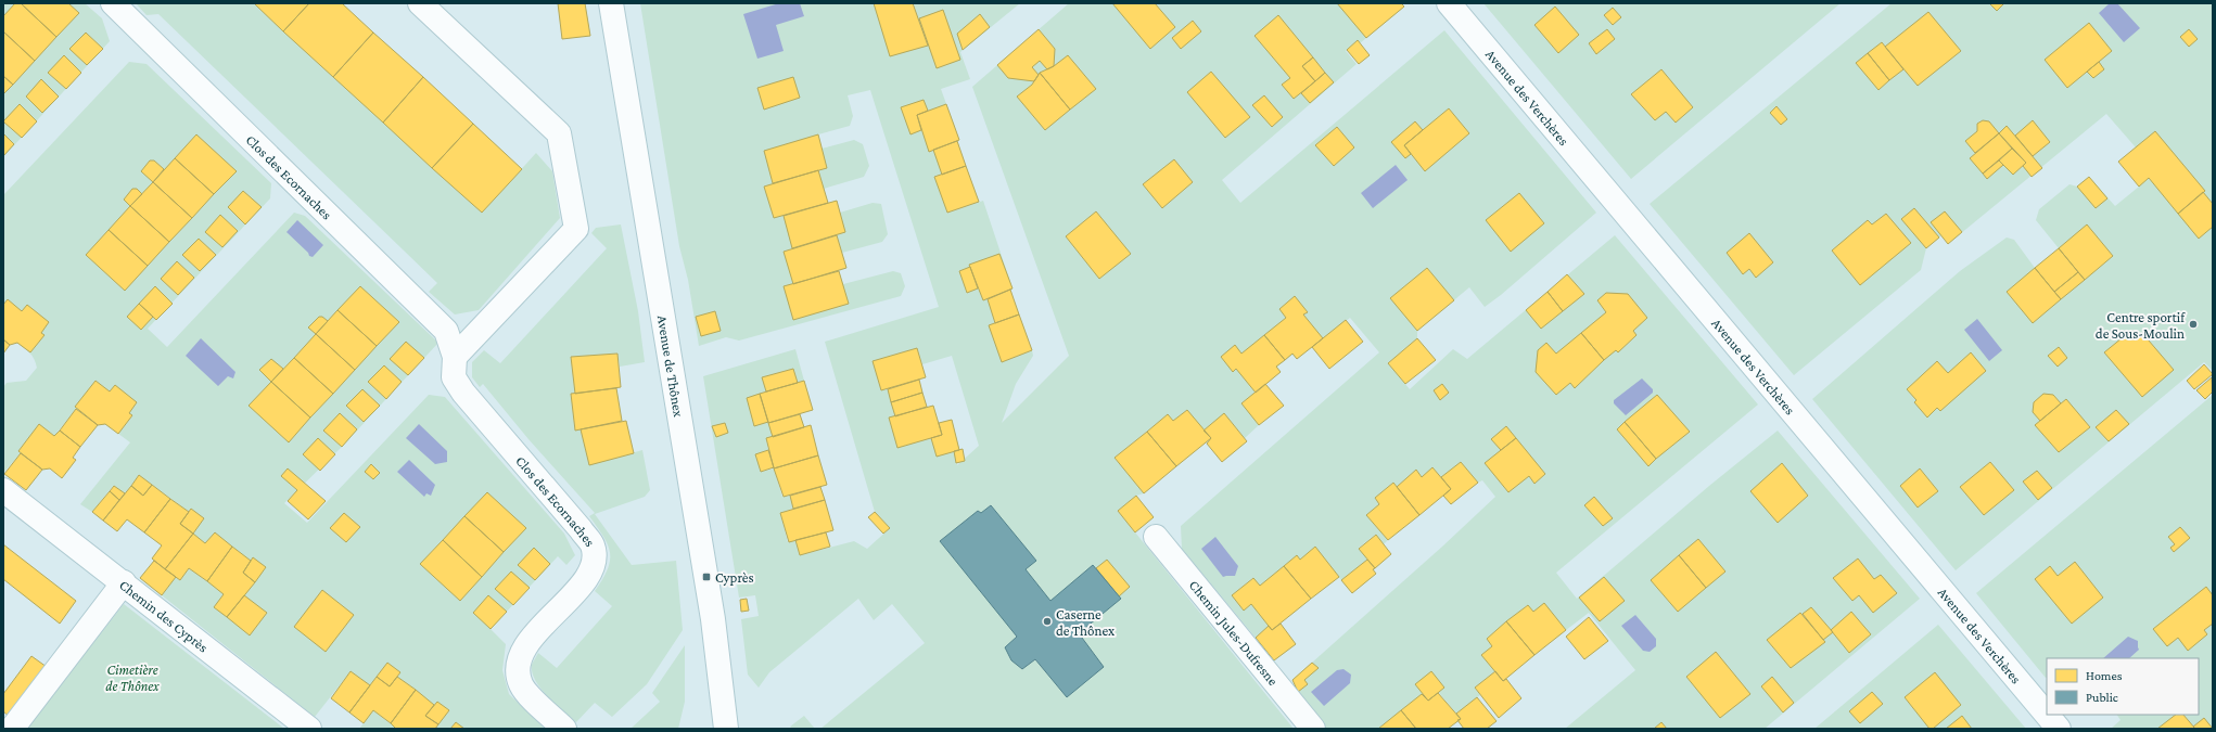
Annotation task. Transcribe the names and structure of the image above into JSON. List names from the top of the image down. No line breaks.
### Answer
{"streets":{"street":["Avenue des Verchères","Clos des Ecornaches","Avenue de Thônex","Chemin des Cyprès","Chemin Jules-Dufresne"]},"parks":["Cimetière de Thônex"],"places":{"other":["Centre sportif de Sous-Moulin","Caserne de Thônex"],"transit":["Cyprès"]},"legend":["Homes","Public"]}
